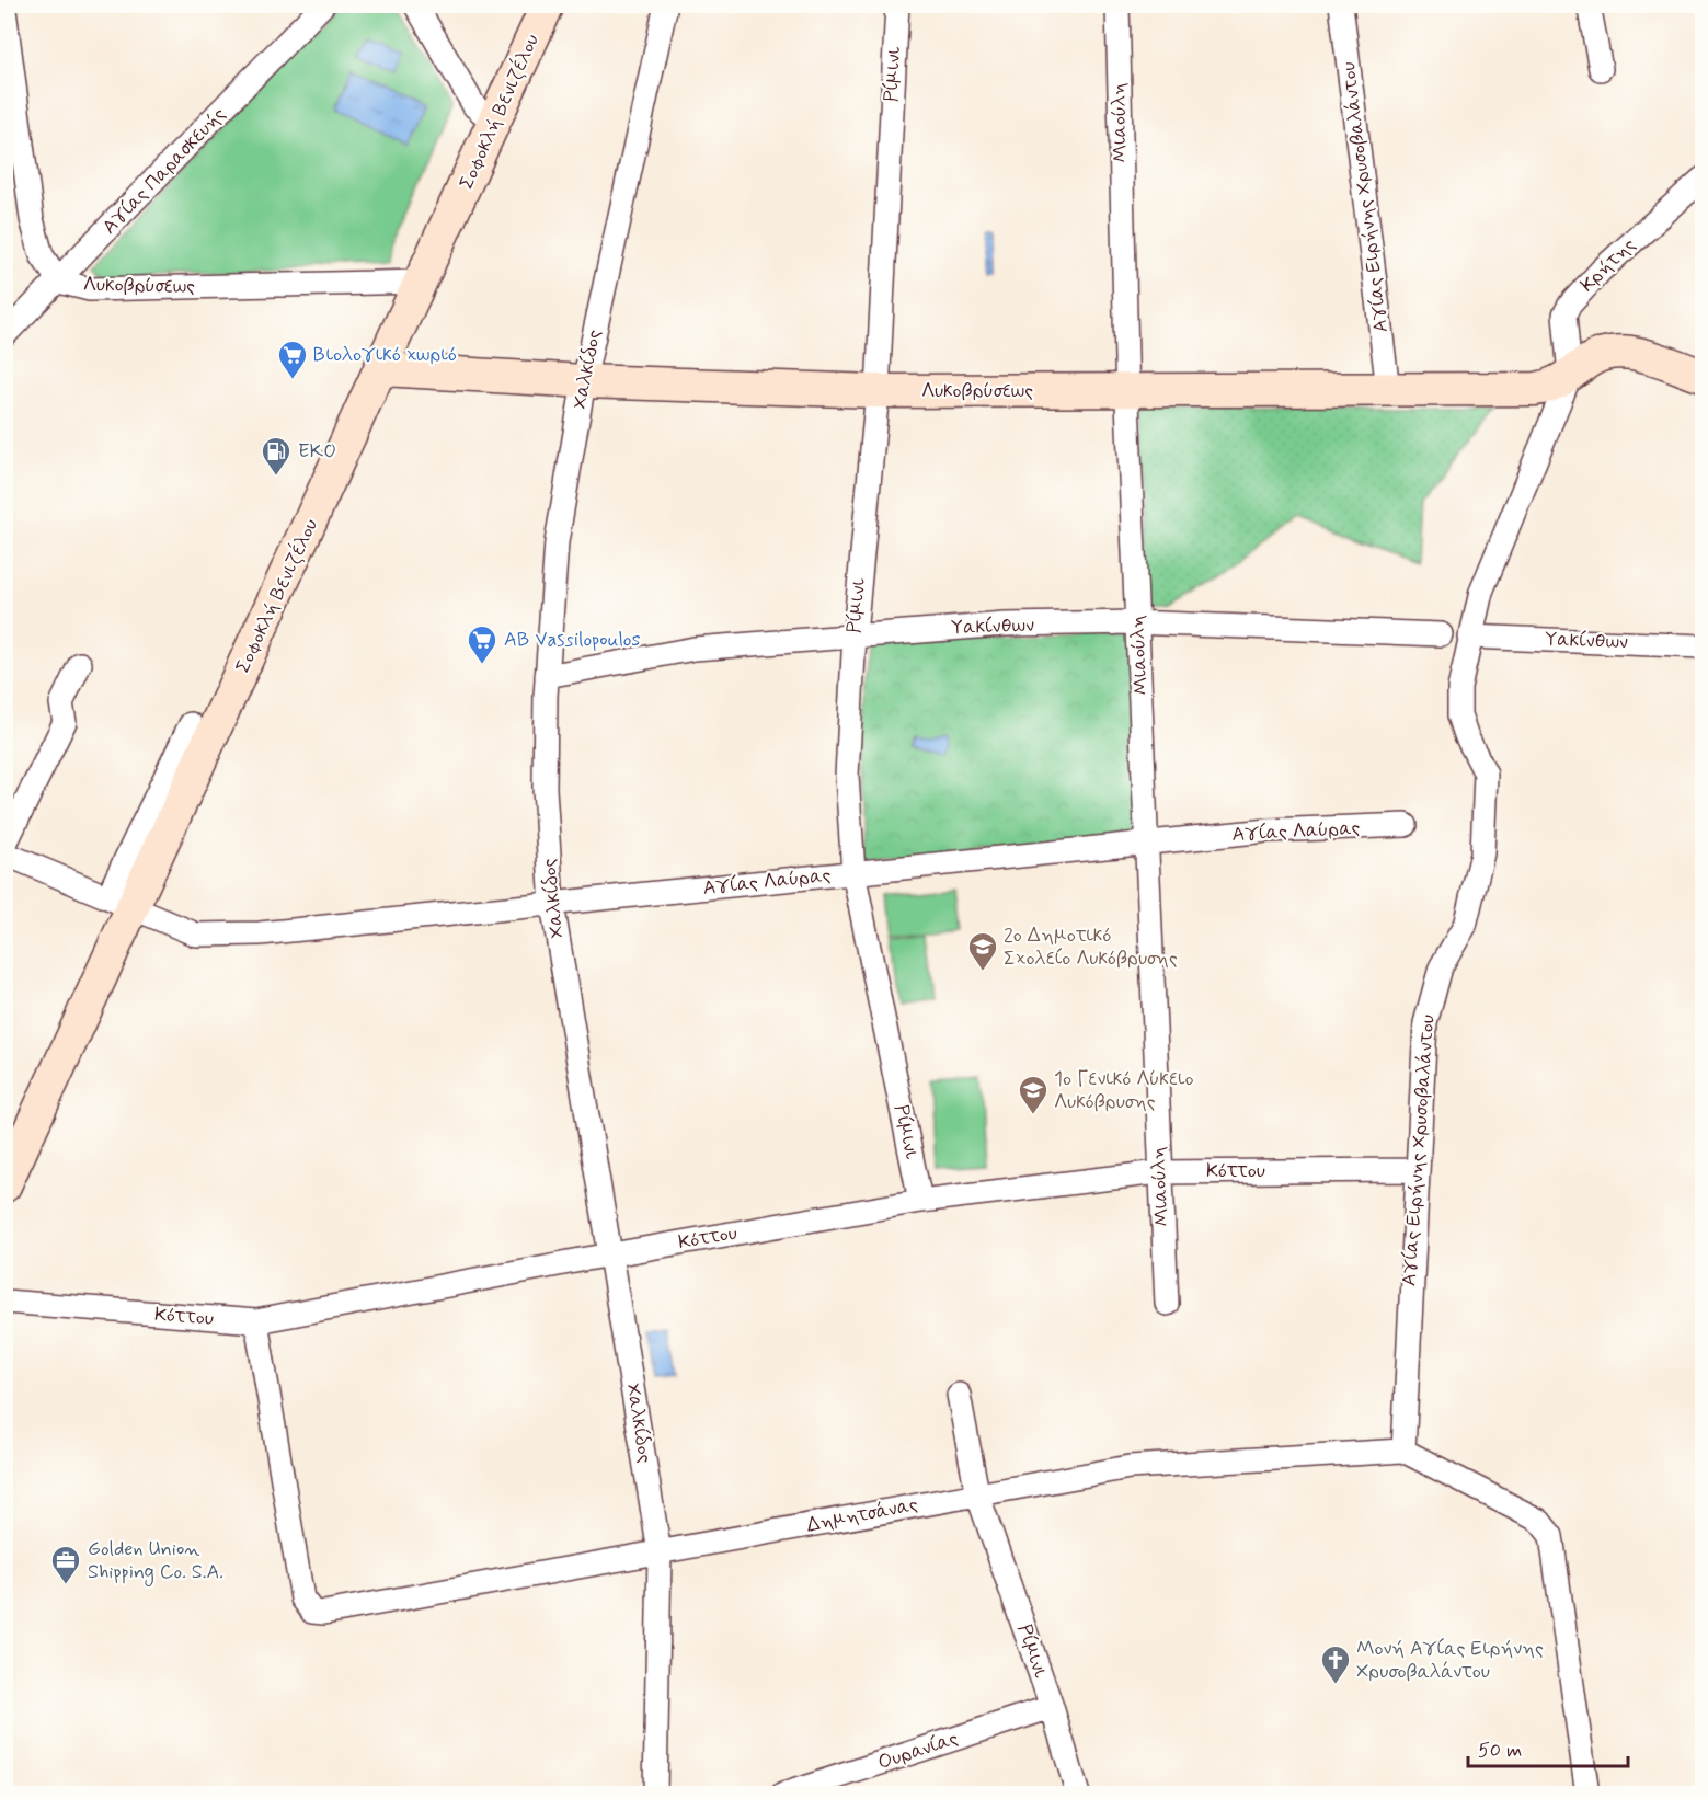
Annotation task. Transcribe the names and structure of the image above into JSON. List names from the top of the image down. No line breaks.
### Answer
{"streets":{"street":["Ρίμινι","Σοφοκλή Βενιζέλου","Μιαούλη","Αγίας Παρασκευής","Αγίας Ειρήνης Χρυσοβαλάντου","Κρήτης","Λυκοβρύσεως","Χαλκίδος","Υακίνθων","Αγίας Λαύρας","Κόττου","Δημητσάνας","Ουρανίας"]},"crossings":[["Ρίμινι","Λυκοβρύσεως"],["Ρίμινι","Υακίνθων"],["Ρίμινι","Αγίας Λαύρας"],["Ρίμινι","Κόττου"],["Ρίμινι","Δημητσάνας"],["Ρίμινι","Ουρανίας"],["Σοφοκλή Βενιζέλου","Λυκοβρύσεως"],["Σοφοκλή Βενιζέλου","Αγίας Λαύρας"],["Μιαούλη","Λυκοβρύσεως"],["Μιαούλη","Υακίνθων"],["Μιαούλη","Αγίας Λαύρας"],["Μιαούλη","Κόττου"],["Αγίας Παρασκευής","Λυκοβρύσεως"],["Αγίας Ειρήνης Χρυσοβαλάντου","Κρήτης"],["Αγίας Ειρήνης Χρυσοβαλάντου","Λυκοβρύσεως"],["Αγίας Ειρήνης Χρυσοβαλάντου","Υακίνθων"],["Αγίας Ειρήνης Χρυσοβαλάντου","Κόττου"],["Αγίας Ειρήνης Χρυσοβαλάντου","Δημητσάνας"],["Κρήτης","Λυκοβρύσεως"],["Λυκοβρύσεως","Χαλκίδος"],["Χαλκίδος","Υακίνθων"],["Χαλκίδος","Αγίας Λαύρας"],["Χαλκίδος","Κόττου"],["Χαλκίδος","Δημητσάνας"],["Κόττου","Δημητσάνας"]],"places":{"supermarket":["Βιολογικό χωριό","AB Vassilopoulos"],"fuel station":["EKO"],"school or university":["2ο Δημοτικό Σχολείο Λυκόβρυσης","1ο Γενικό Λύκειο Λυκόβρυσης"],"office":["Golden Union Shipping Co. S.A."],"church":["Μονή Αγίας Ειρήνης Χρυσοβαλάντου"]},"scale_bar":"50 m"}
